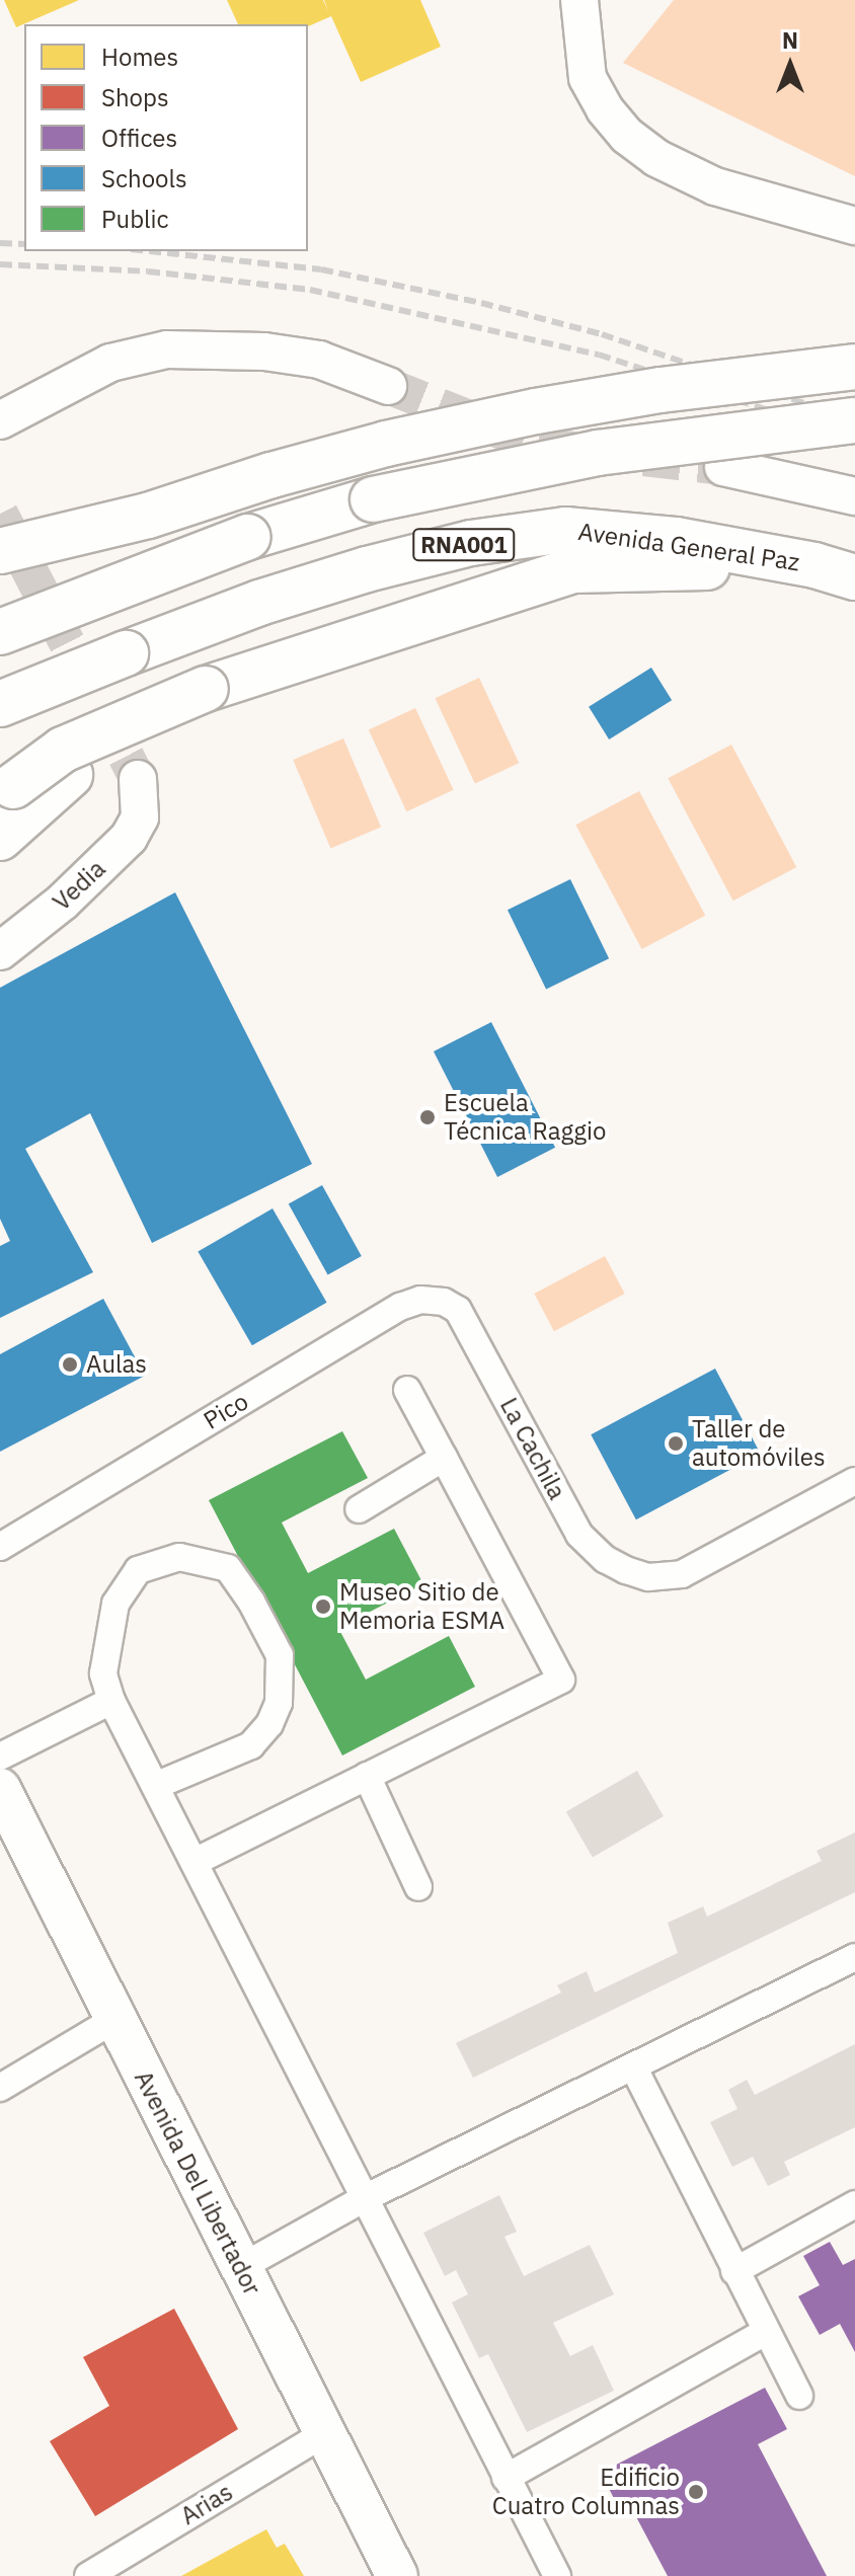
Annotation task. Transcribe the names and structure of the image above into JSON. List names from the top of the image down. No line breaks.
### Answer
{"streets":{"highway":["RNA001","Avenida General Paz"],"main road":["Avenida Del Libertador"],"street":["Vedia","Pico","La Cachila","Arias"]},"crossings":[["Pico","La Cachila"],["Avenida Del Libertador","Arias"]],"places":["Escuela Técnica Raggio","Aulas","Taller de automóviles","Museo Sitio de Memoria ESMA","Edificio Cuatro Columnas"],"legend":["Homes","Shops","Offices","Schools","Public"],"north":"top"}
